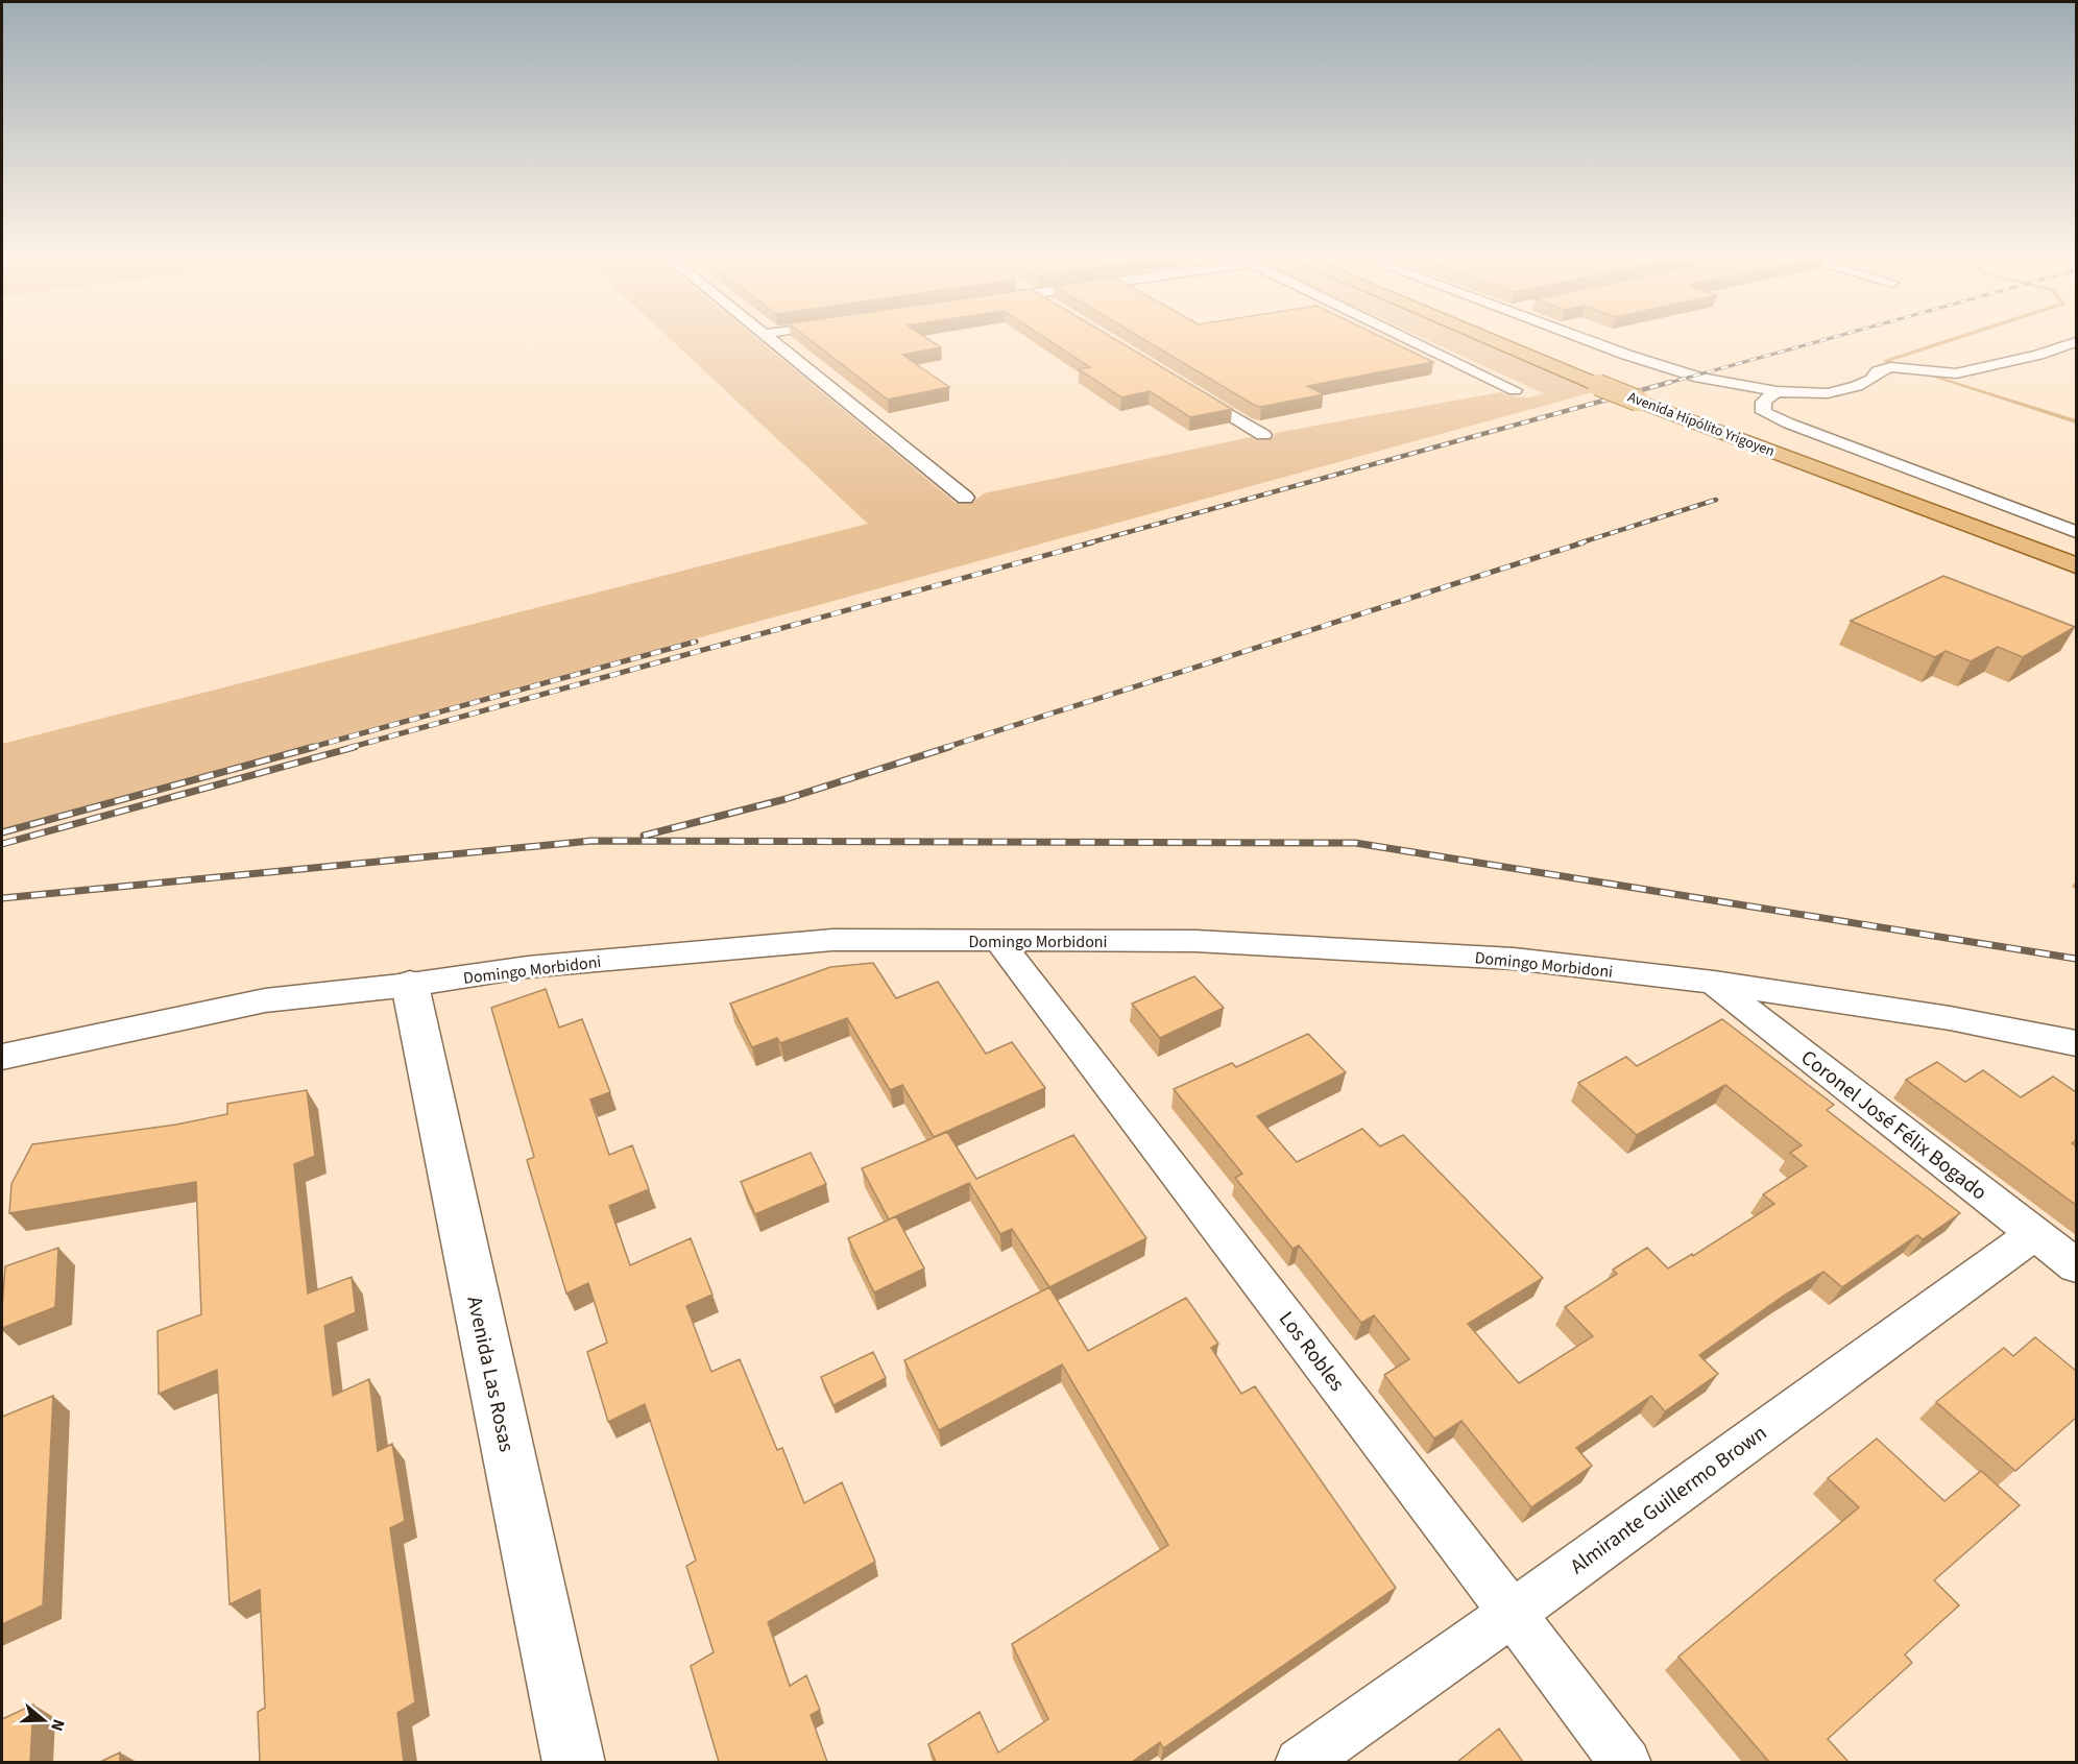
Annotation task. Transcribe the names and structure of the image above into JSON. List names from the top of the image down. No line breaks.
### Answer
{"streets":{"main road":["Avenida Hipólito Yrigoyen"],"street":["Domingo Morbidoni","Coronel José Félix Bogado","Los Robles","Avenida Las Rosas","Almirante Guillermo Brown"]},"crossings":[["Domingo Morbidoni","Coronel José Félix Bogado"],["Domingo Morbidoni","Los Robles"],["Domingo Morbidoni","Avenida Las Rosas"],["Coronel José Félix Bogado","Almirante Guillermo Brown"],["Los Robles","Almirante Guillermo Brown"]],"north":"right"}
